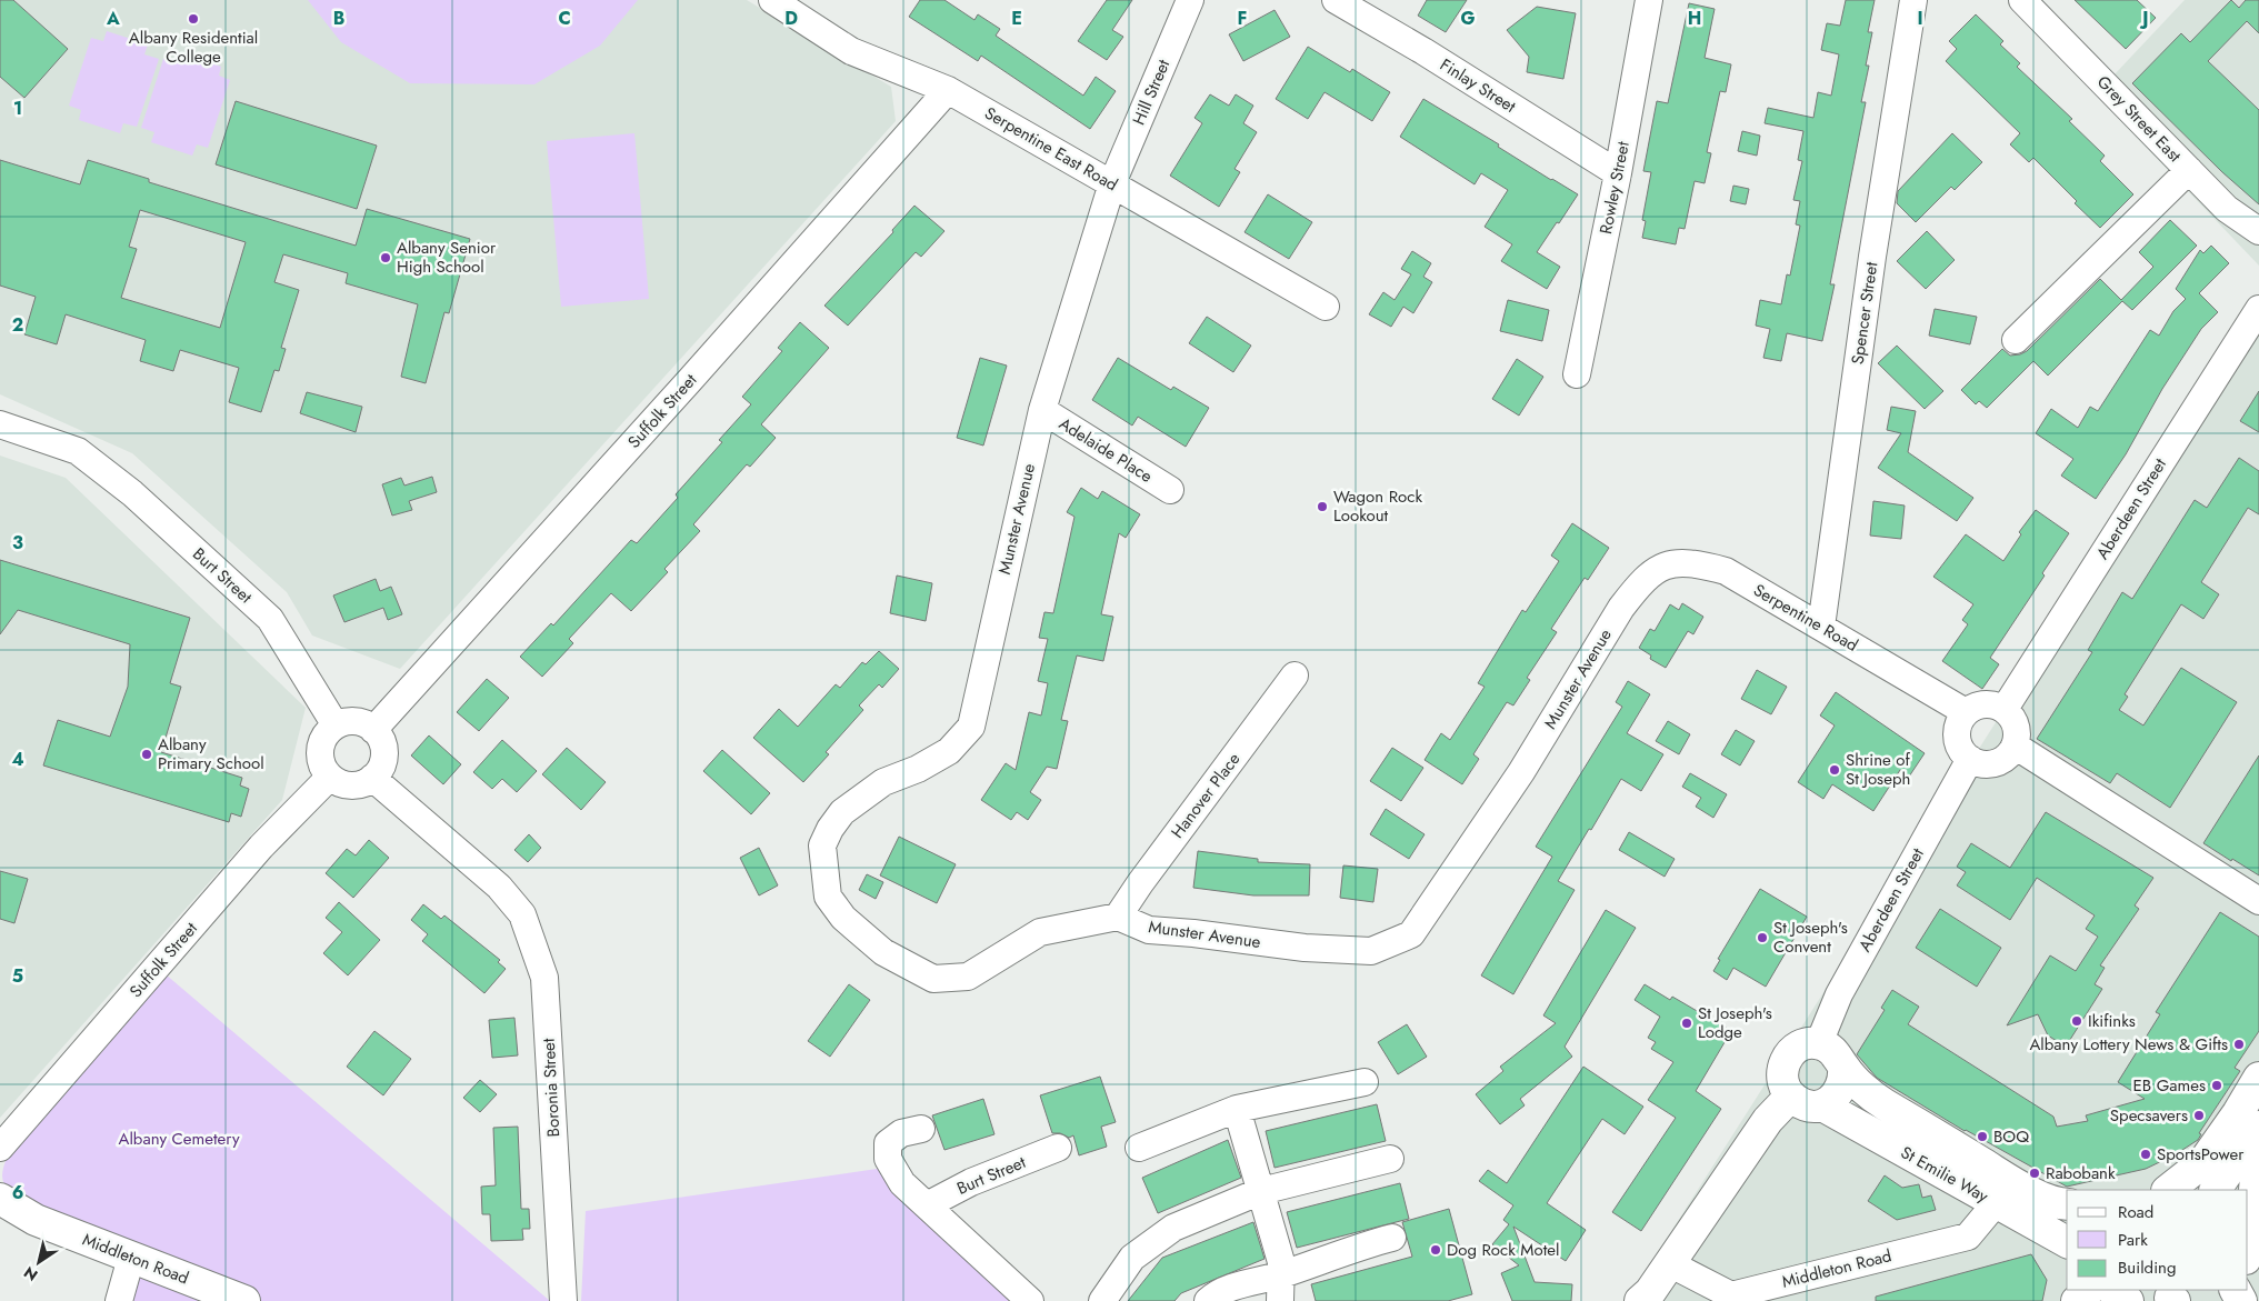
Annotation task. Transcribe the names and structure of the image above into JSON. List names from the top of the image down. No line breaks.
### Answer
{"streets":{"main road":["St Emilie Way","Middleton Road"],"street":["Finlay Street","Hill Street","Grey Street East","Serpentine East Road","Rowley Street","Spencer Street","Suffolk Street","Adelaide Place","Aberdeen Street","Munster Avenue","Burt Street","Serpentine Road","Hanover Place","Boronia Street"]},"crossings":[["Finlay Street","Rowley Street"],["Hill Street","Serpentine East Road"],["Hill Street","Munster Avenue"],["Serpentine East Road","Suffolk Street"],["Serpentine East Road","Munster Avenue"],["Spencer Street","Serpentine Road"],["Suffolk Street","Burt Street"],["Suffolk Street","Boronia Street"],["Adelaide Place","Munster Avenue"],["Aberdeen Street","Serpentine Road"],["Aberdeen Street","St Emilie Way"],["Munster Avenue","Serpentine Road"],["Munster Avenue","Hanover Place"],["Burt Street","Boronia Street"],["St Emilie Way","Middleton Road"]],"parks":["Albany Cemetery"],"places":["Albany Residential College","Albany Senior High School","Wagon Rock Lookout","Albany Primary School","Shrine of St Joseph","St Joseph's Convent","Ikifinks","St Joseph's Lodge","Albany Lottery News & Gifts","EB Games","Specsavers","BOQ","SportsPower","Rabobank","Dog Rock Motel"],"legend":["Road","Park","Building"],"north":"bottom left","grid":{"columns":["A","B","C","D","E","F","G","H","I","J"],"rows":["1","2","3","4","5","6"]}}
